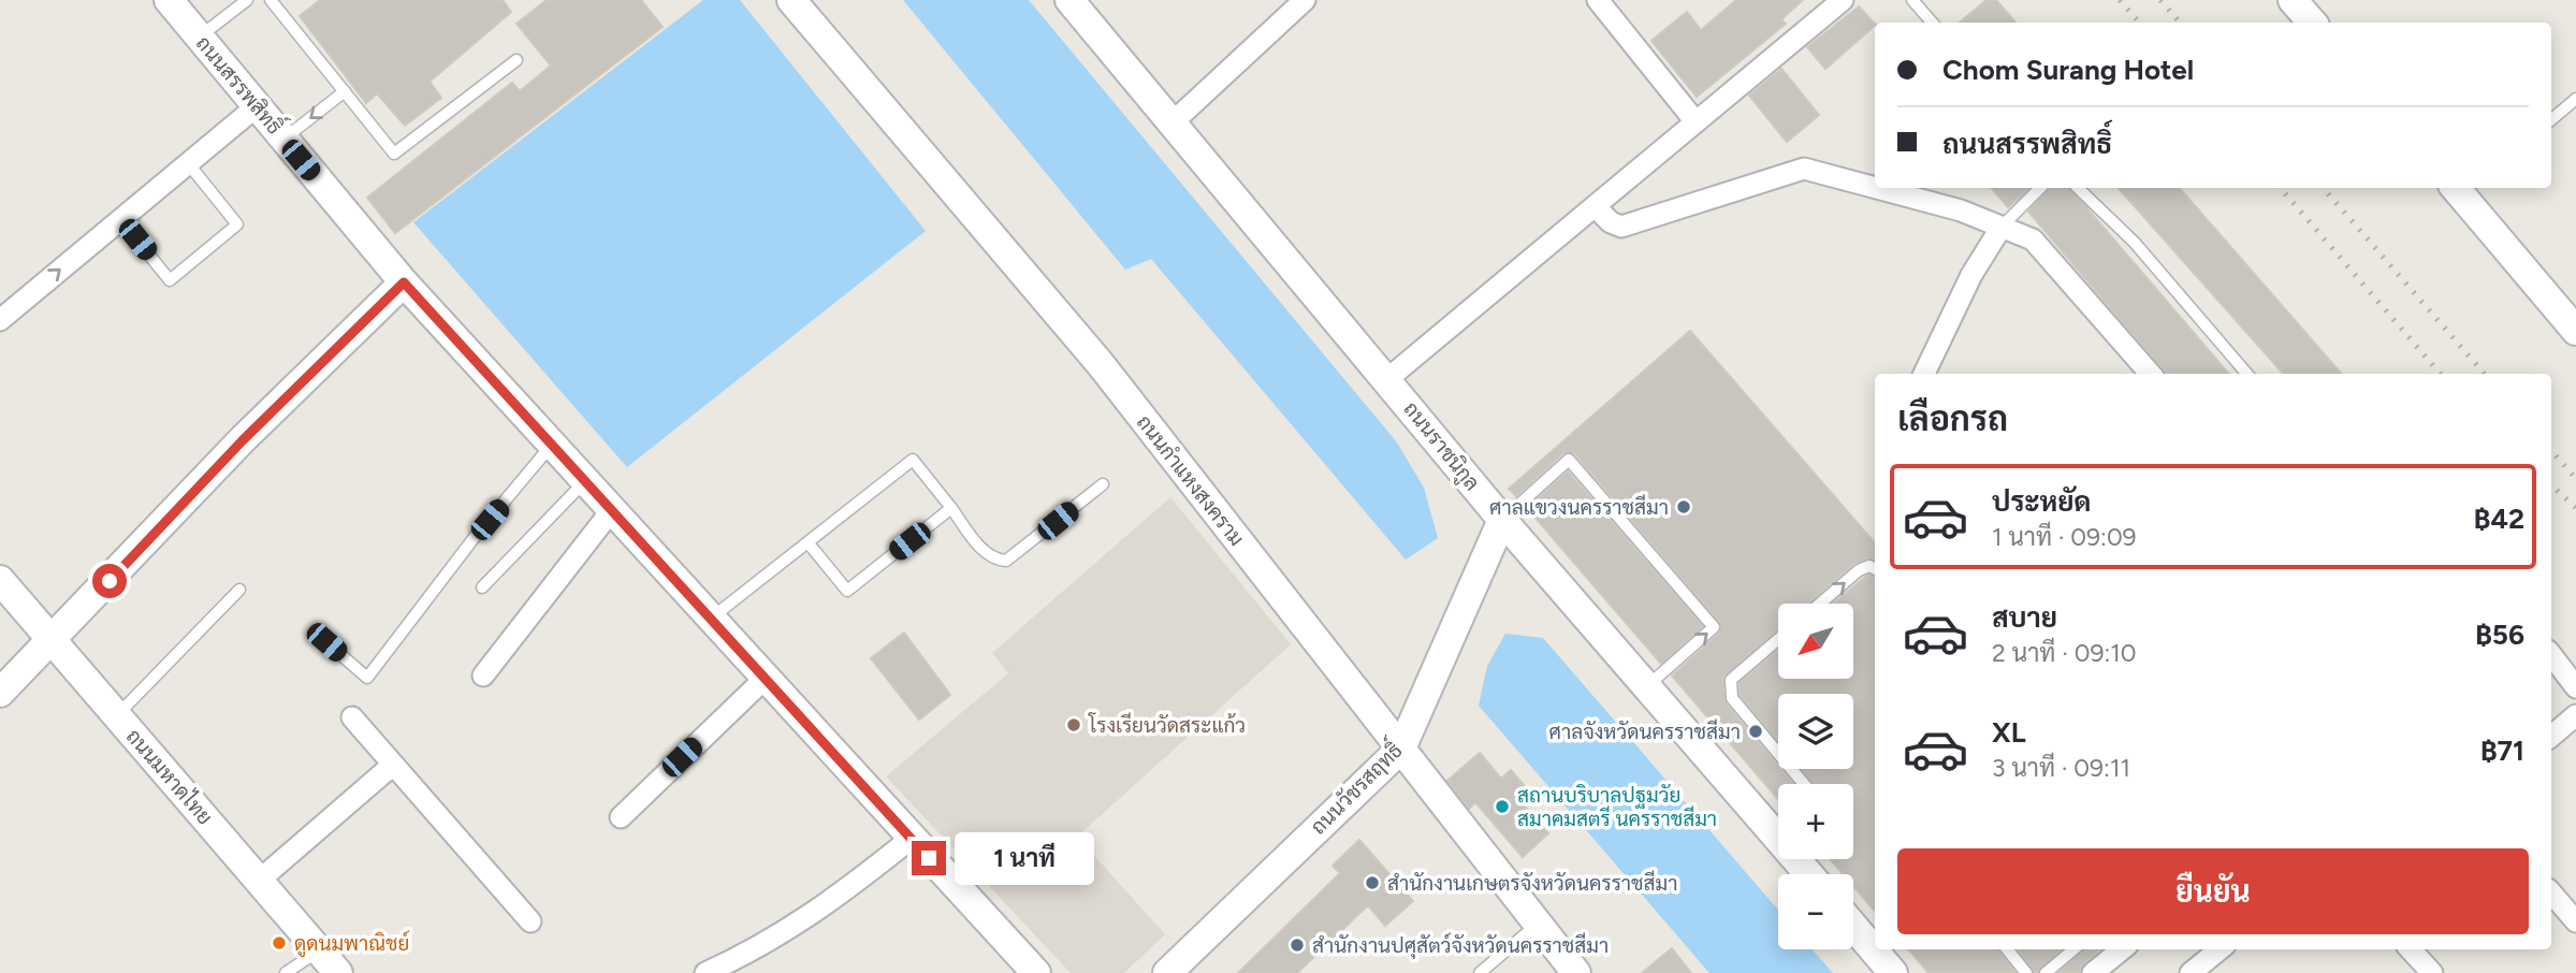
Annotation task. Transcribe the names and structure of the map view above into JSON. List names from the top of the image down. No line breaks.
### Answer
{"streets":{"street":["ถนนสรรพสิทธิ์","ถนนราชนิกูล","ถนนกำแหงสงคราม","ถนนมหาดไทย","ถนนวัชรสฤทธิ์"]},"crossings":[["ถนนราชนิกูล","ถนนวัชรสฤทธิ์"],["ถนนกำแหงสงคราม","ถนนวัชรสฤทธิ์"]],"places":["ศาลแขวงนครราชสีมา","โรงเรียนวัดสระแก้ว","ศาลจังหวัดนครราชสีมา","สถานบริบาลปฐมวัย สมาคมสตรี นครราชสีมา","สำนักงานเกษตรจังหวัดนครราชสีมา","ดูดนมพาณิชย์","สำนักงานปศุสัตว์จังหวัดนครราชสีมา"],"north":"bottom left","page":{"banner":["Chom Surang Hotel","ถนนสรรพสิทธิ์"],"heading":"เลือกรถ","list":[{"name":"ประหยัด","note":"1 นาที · 09:09","value":"฿42"},{"name":"สบาย","note":"2 นาที · 09:10","value":"฿56"},{"name":"XL","note":"3 นาที · 09:11","value":"฿71"}],"map_buttons":["+","−"],"bubble":"1 นาที","buttons":"ยืนยัน"}}
